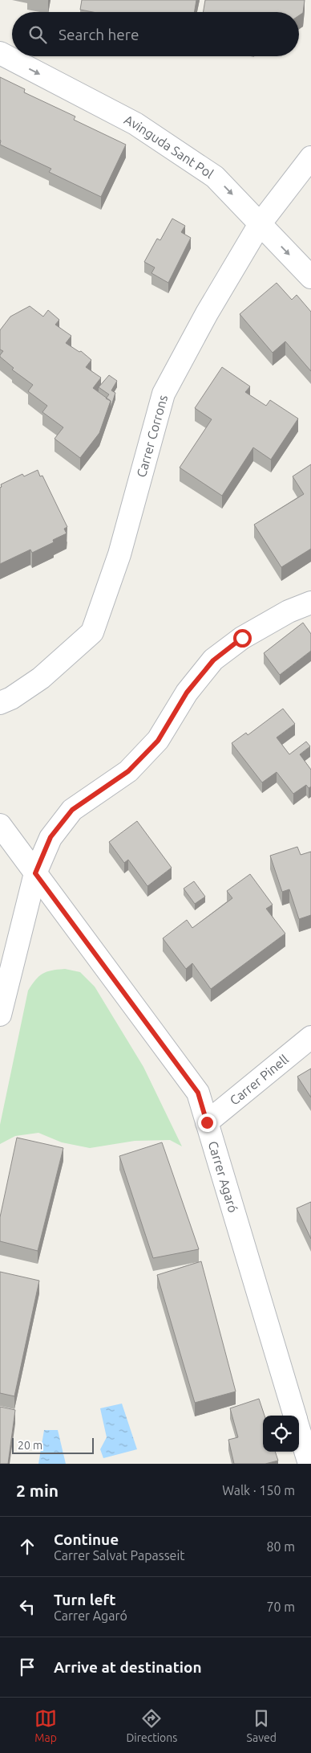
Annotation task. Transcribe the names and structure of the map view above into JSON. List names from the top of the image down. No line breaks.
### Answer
{"streets":{"street":["Avinguda Sant Pol","Carrer Corrons","Carrer Pinell","Carrer Agaró"]},"crossings":[["Avinguda Sant Pol","Carrer Corrons"],["Carrer Pinell","Carrer Agaró"]],"one_way":["Avinguda Sant Pol"],"scale_bar":"20 m","page":{"search":"Search here","scale":"20 m","heading":["2 min","Walk · 150 m"],"list":[["Continue","Carrer Salvat Papasseit","80 m"],["Turn left","Carrer Agaró","70 m"],"Arrive at destination"],"nav":["Map","Directions","Saved"]}}
